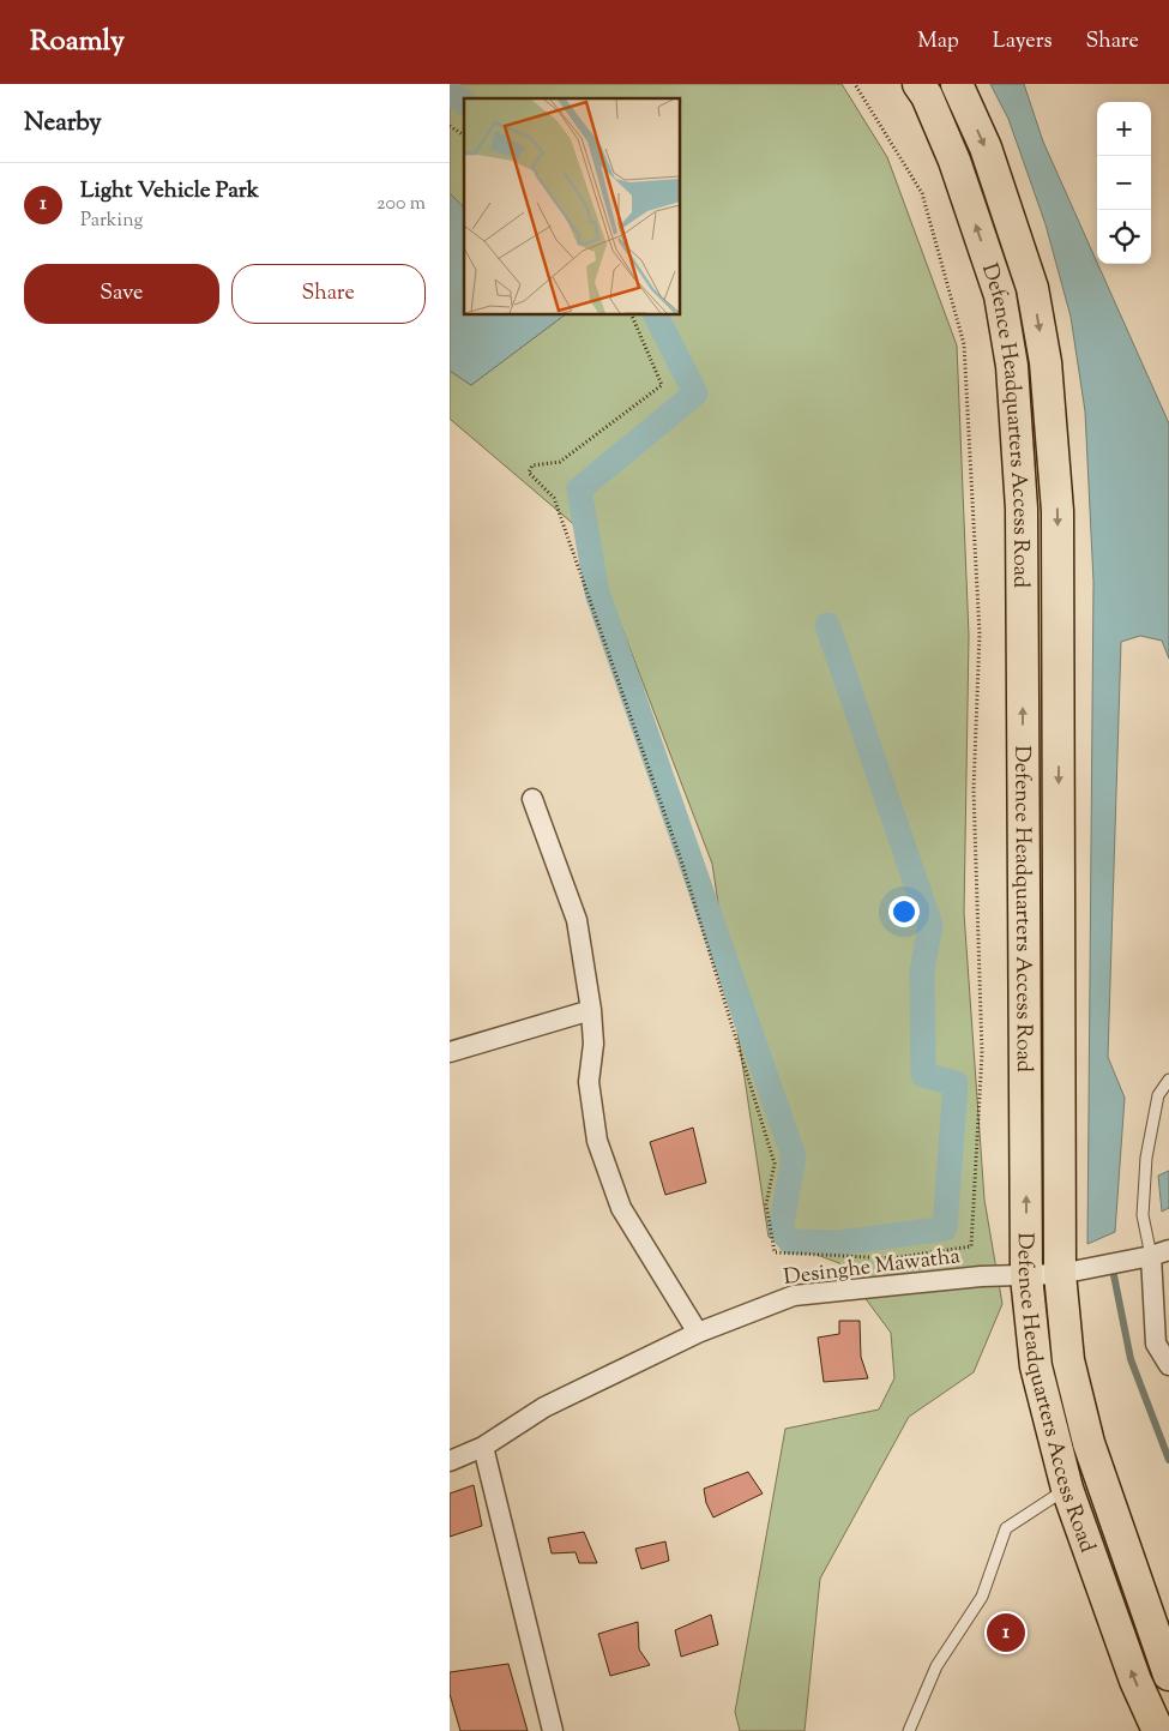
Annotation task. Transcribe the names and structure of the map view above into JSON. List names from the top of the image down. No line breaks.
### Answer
{"streets":{"main road":["Defence Headquarters Access Road"],"street":["Desinghe Mawatha"]},"crossings":[["Defence Headquarters Access Road","Desinghe Mawatha"]],"page":{"header":"Roamly","nav":["Map","Layers","Share"],"heading":"Nearby","map_buttons":["+","−"],"list":[{"mark":"1","name":"Light Vehicle Park","note":"Parking","value":"200 m"}],"buttons":["Save","Share"],"pins":"1"}}
